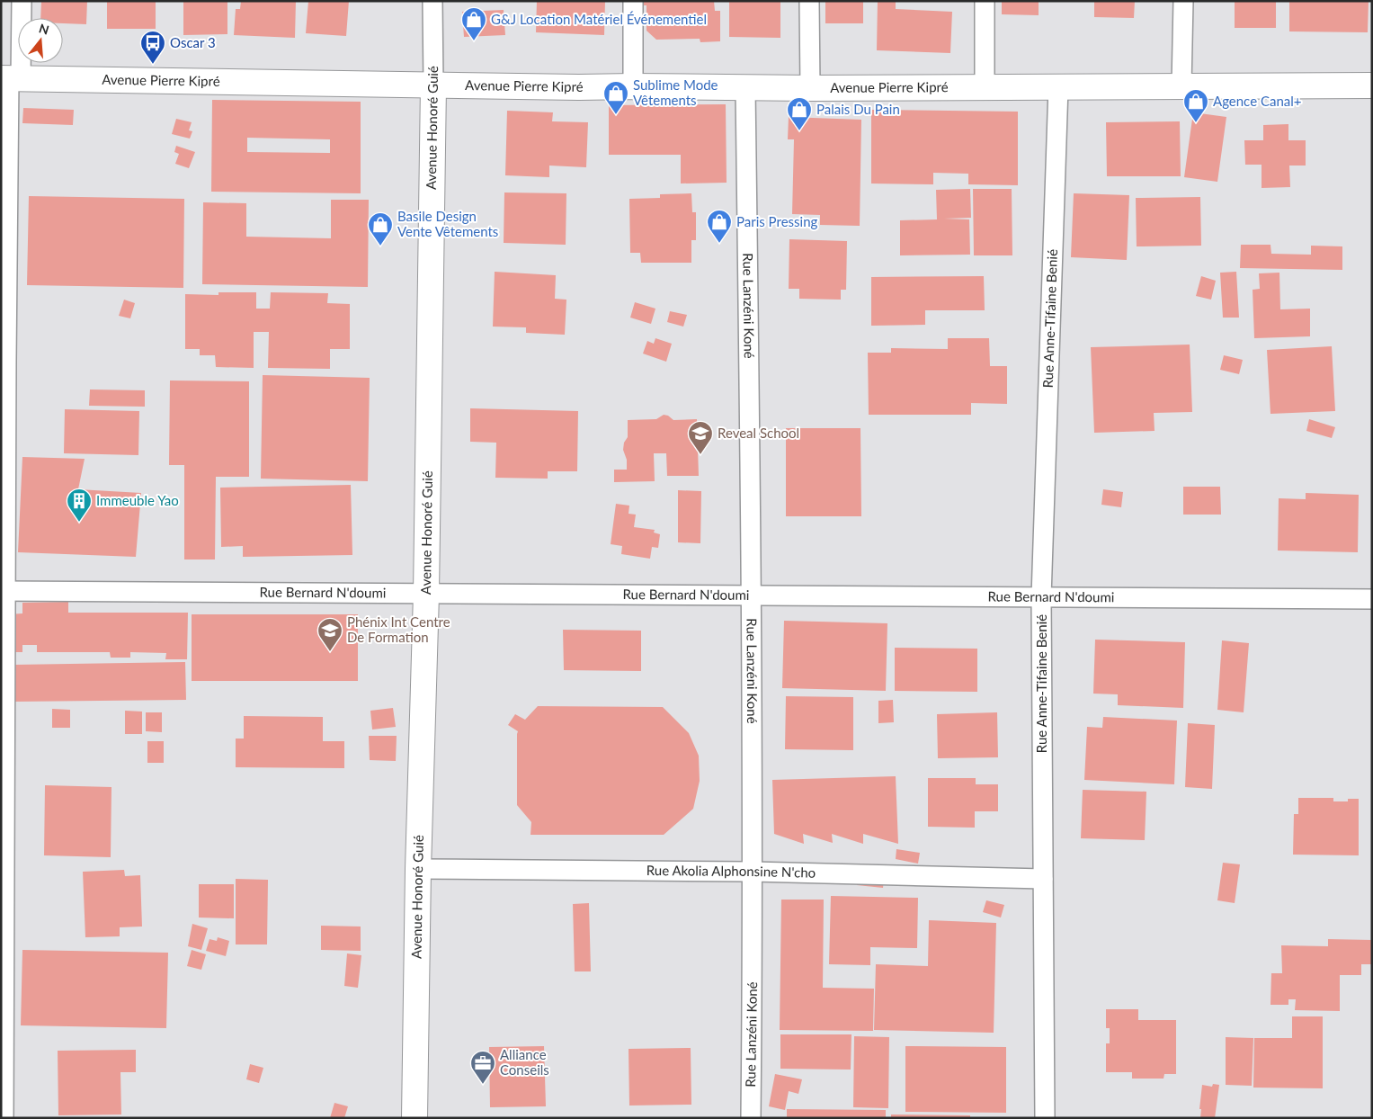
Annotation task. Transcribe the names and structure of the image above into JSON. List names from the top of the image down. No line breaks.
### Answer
{"streets":{"street":["Avenue Pierre Kipré","Avenue Honoré Guié","Rue Lanzéni Koné","Rue Anne-Tifaine Benié","Rue Bernard N'doumi","Rue Akolia Alphonsine N'cho"]},"crossings":[["Avenue Pierre Kipré","Avenue Honoré Guié"],["Avenue Pierre Kipré","Rue Lanzéni Koné"],["Avenue Pierre Kipré","Rue Anne-Tifaine Benié"],["Avenue Honoré Guié","Rue Bernard N'doumi"],["Avenue Honoré Guié","Rue Akolia Alphonsine N'cho"],["Rue Lanzéni Koné","Rue Bernard N'doumi"],["Rue Lanzéni Koné","Rue Akolia Alphonsine N'cho"],["Rue Anne-Tifaine Benié","Rue Bernard N'doumi"],["Rue Anne-Tifaine Benié","Rue Akolia Alphonsine N'cho"]],"places":{"shop":["G&J Location Matériel Événementiel","Sublime Mode Vêtements","Agence Canal+","Palais Du Pain","Paris Pressing","Basile Design Vente Vêtements"],"bus stop":["Oscar 3"],"school or university":["Reveal School","Phénix Int Centre De Formation"],"building":["Immeuble Yao"],"office":["Alliance Conseils"]},"north":"top"}
